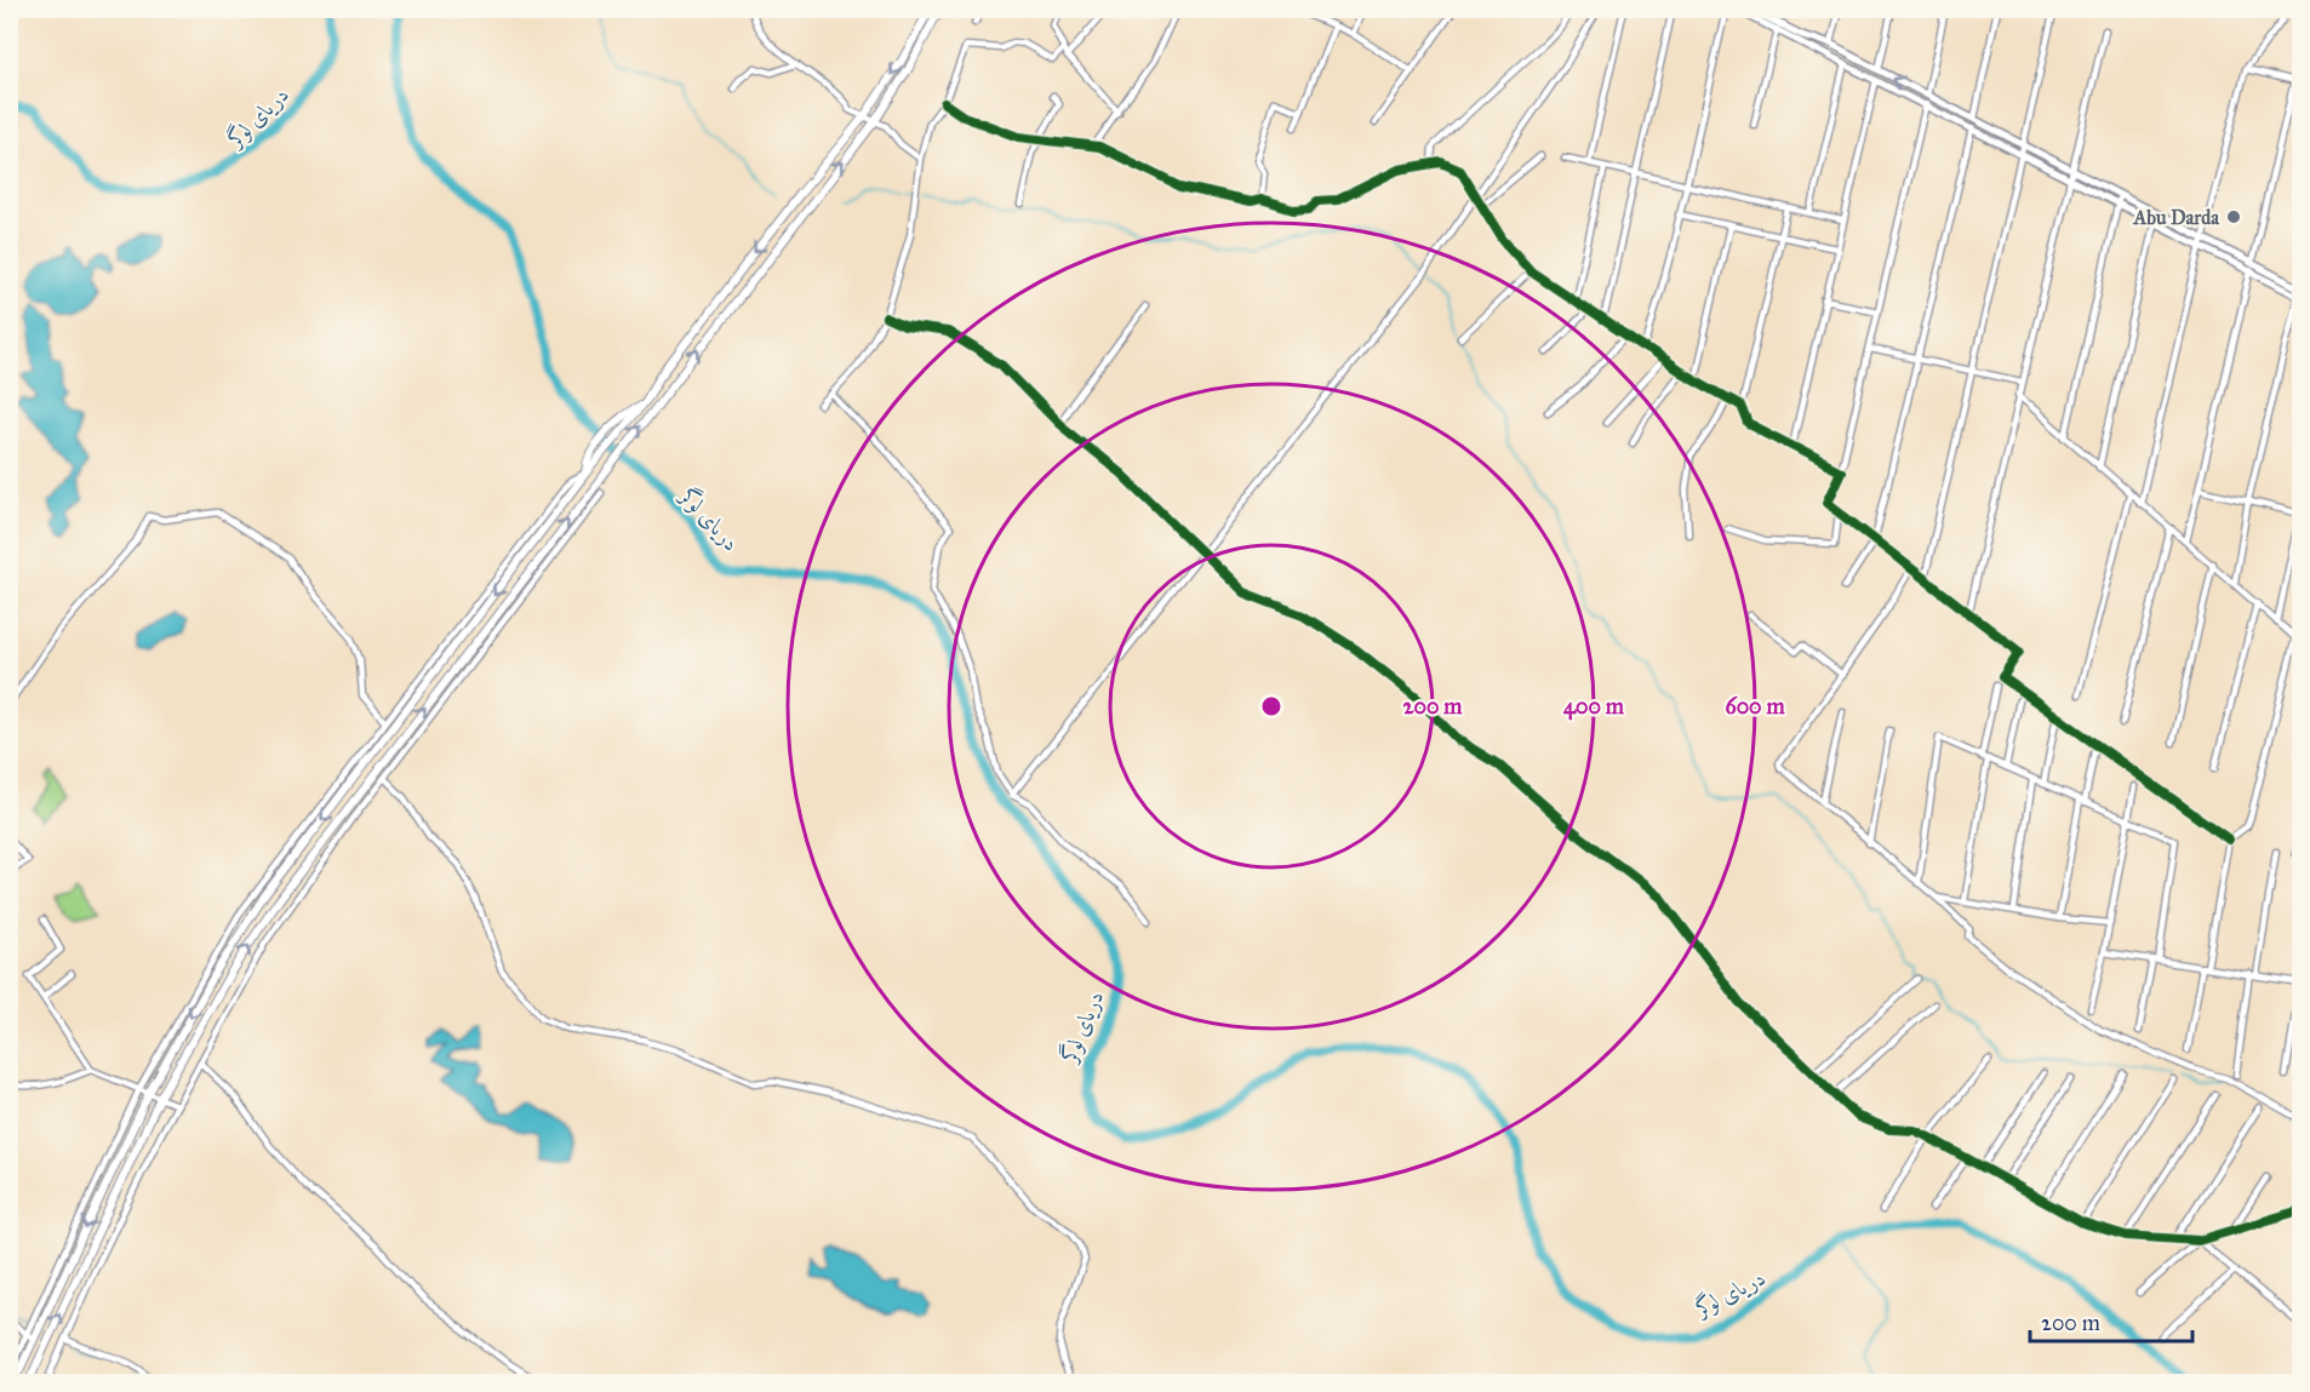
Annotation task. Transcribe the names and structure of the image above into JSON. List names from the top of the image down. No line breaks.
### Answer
{"water":["دریای لوگر"],"places":["Abu Darda"],"scale_bar":"200 m","rings":["200 m","400 m","600 m"]}
